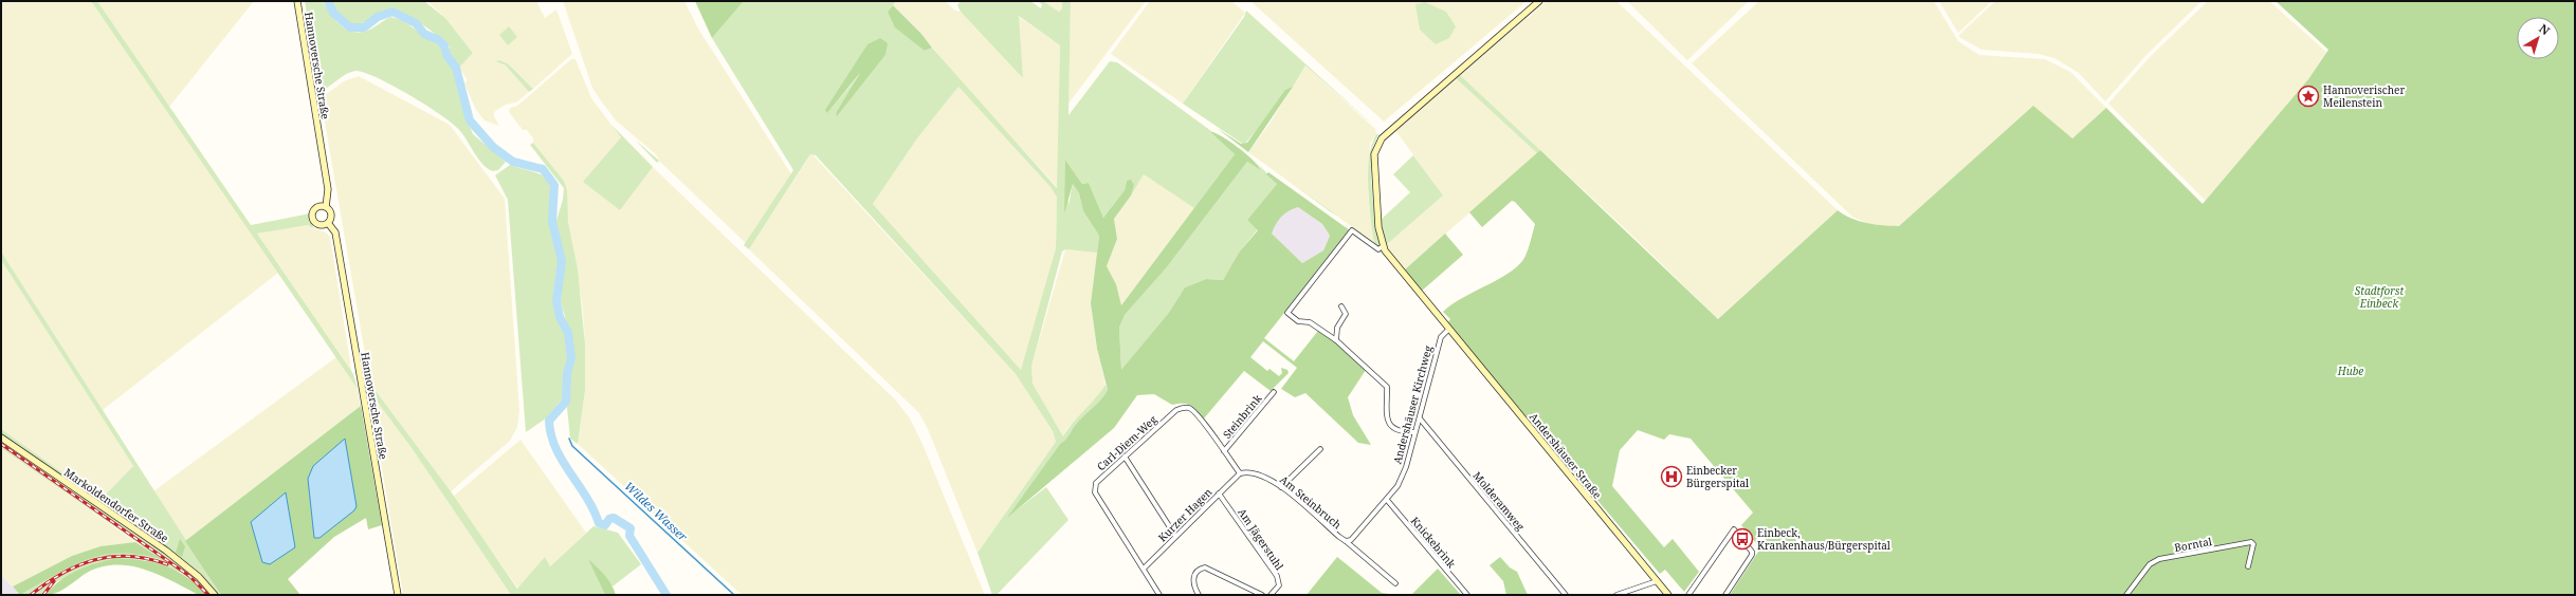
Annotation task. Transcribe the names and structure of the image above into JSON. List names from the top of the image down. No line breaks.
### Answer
{"streets":{"main road":["Hannoversche Straße","Andershäuser Straße","Markoldendorfer Straße"],"street":["Andershäuser Kirchweg","Steinbrink","Carl-Diem-Weg","Molderamweg","Am Steinbruch","Kurzer Hagen","Am Jägerstuhl","Knickebrink","Borntal"]},"crossings":[["Andershäuser Kirchweg","Andershäuser Straße"],["Andershäuser Kirchweg","Molderamweg"],["Andershäuser Kirchweg","Am Steinbruch"],["Andershäuser Kirchweg","Knickebrink"],["Steinbrink","Carl-Diem-Weg"],["Carl-Diem-Weg","Am Steinbruch"],["Carl-Diem-Weg","Kurzer Hagen"],["Am Steinbruch","Kurzer Hagen"],["Kurzer Hagen","Am Jägerstuhl"]],"water":["Wildes Wasser"],"parks":["Stadtforst Einbeck","Hube"],"places":{"place":["Hannoverischer Meilenstein"],"hospital":["Einbecker Bürgerspital"],"bus stop":["Einbeck, Krankenhaus/Bürgerspital"]},"north":"top right"}
